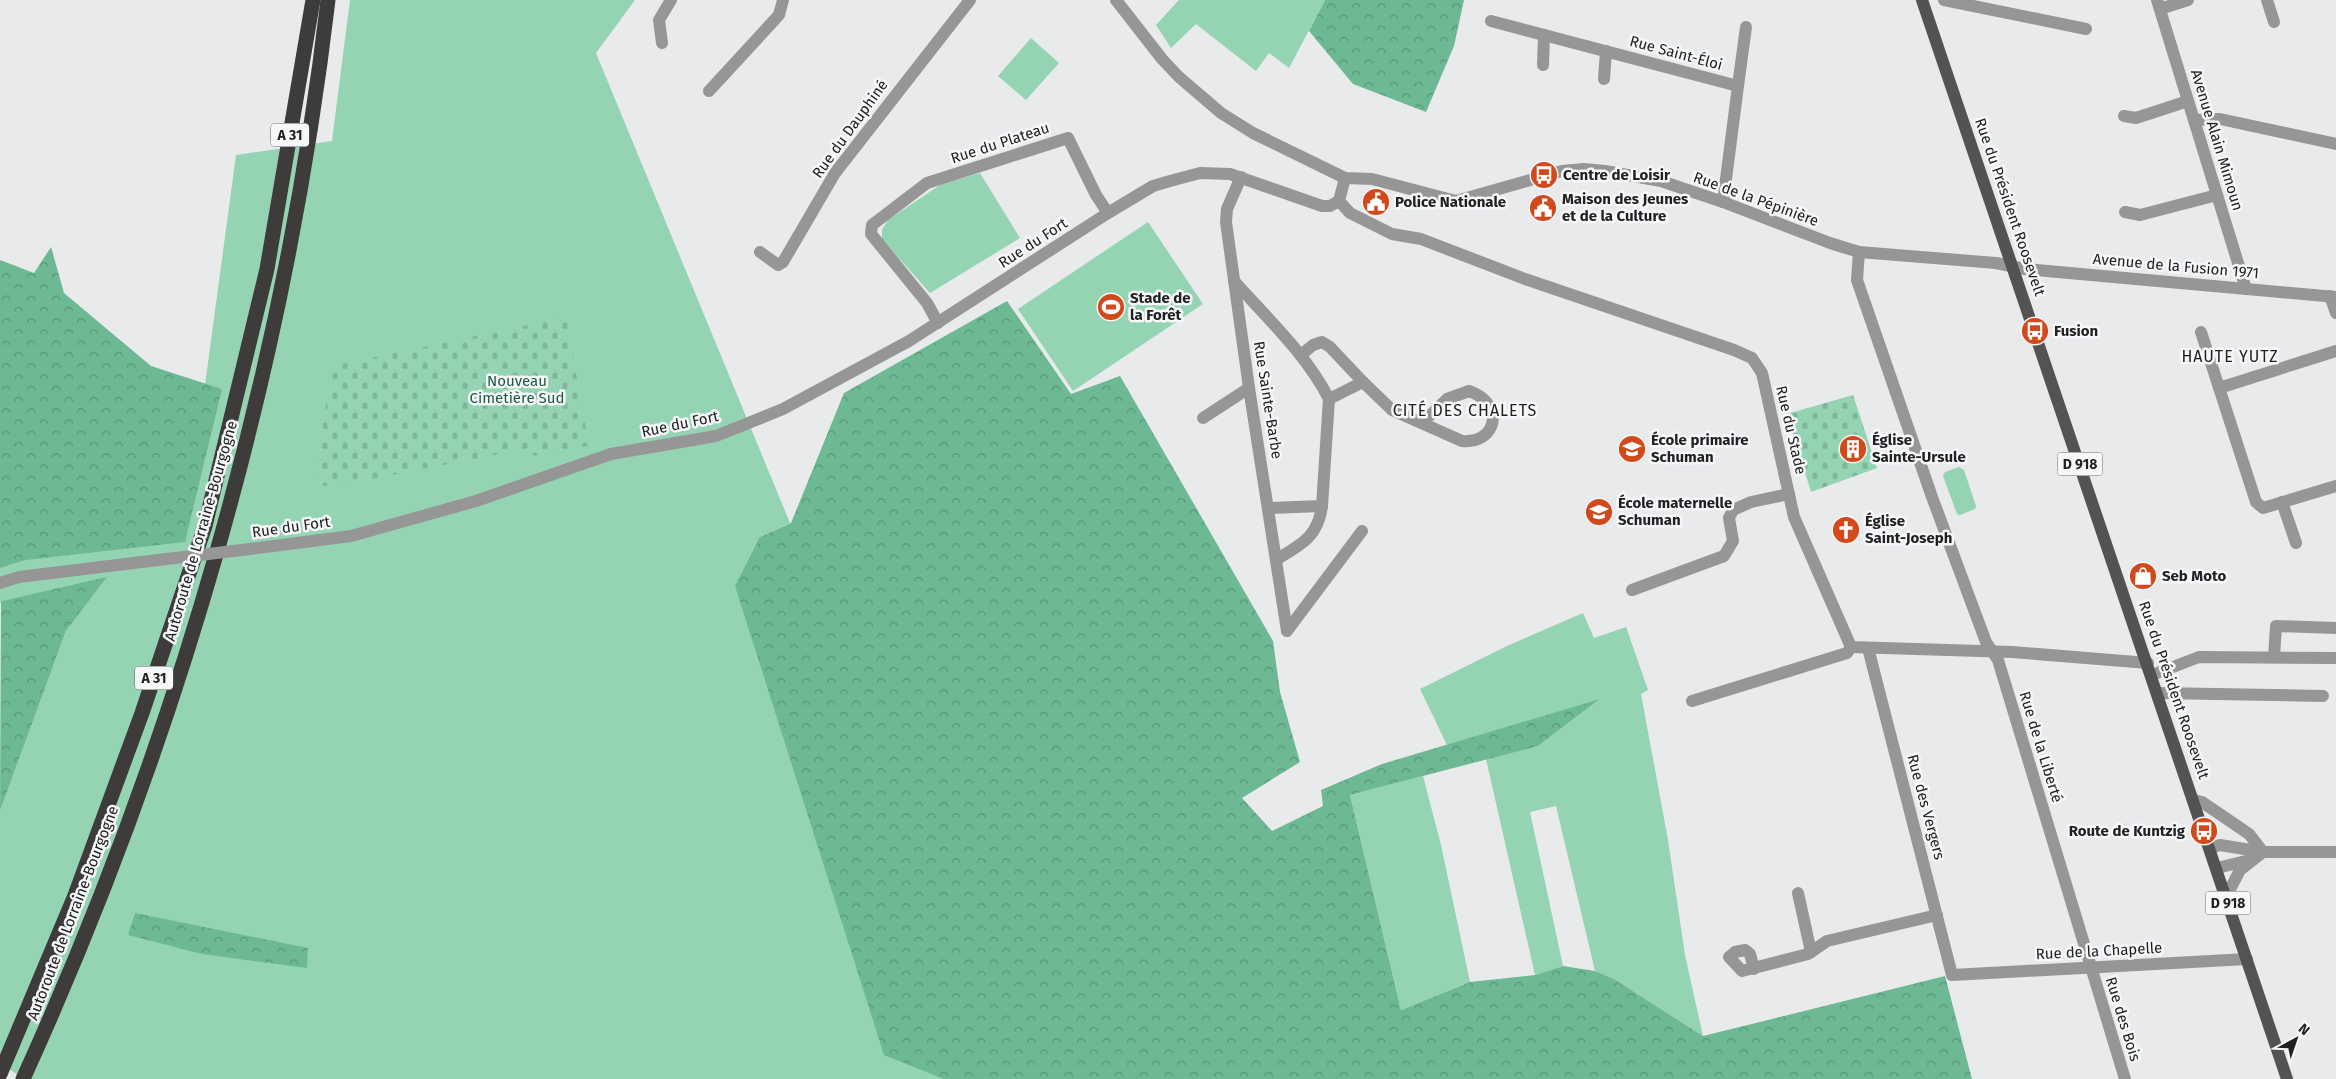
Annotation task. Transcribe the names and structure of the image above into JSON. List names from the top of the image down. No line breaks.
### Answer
{"streets":{"highway":["A 31","Autoroute de Lorraine-Bourgogne"],"main road":["Rue du Président Roosevelt","D 918"],"street":["Rue Saint-Éloi","Rue du Dauphiné","Avenue Alain Mimoun","Rue du Plateau","Rue de la Pépinière","Rue du Fort","Avenue de la Fusion 1971","Rue Sainte-Barbe","Rue du Stade","Rue de la Liberté","Rue des Vergers","Rue de la Chapelle","Rue des Bois"]},"crossings":[["Rue Saint-Éloi","Rue de la Pépinière"],["Avenue Alain Mimoun","Avenue de la Fusion 1971"],["Rue du Plateau","Rue du Fort"],["Rue de la Pépinière","Rue du Président Roosevelt"],["Rue de la Pépinière","Avenue de la Fusion 1971"],["Rue de la Pépinière","Rue de la Liberté"],["Rue du Président Roosevelt","Avenue de la Fusion 1971"],["Rue du Président Roosevelt","Rue de la Chapelle"],["Rue du Fort","Rue Sainte-Barbe"],["Rue du Fort","Rue du Stade"],["Rue de la Liberté","Rue de la Chapelle"],["Rue de la Liberté","Rue des Bois"],["Rue des Vergers","Rue de la Chapelle"],["Rue de la Chapelle","Rue des Bois"]],"districts":["HAUTE YUTZ","CITÉ DES CHALETS"],"parks":["Nouveau Cimetière Sud"],"places":{"bus stop":["Centre de Loisir","Fusion","Route de Kuntzig"],"public building":["Police Nationale","Maison des Jeunes et de la Culture"],"sports":["Stade de la Forêt"],"school or university":["École primaire Schuman","École maternelle Schuman"],"building":["Église Sainte-Ursule"],"church":["Église Saint-Joseph"],"shop":["Seb Moto"]},"north":"top right"}
